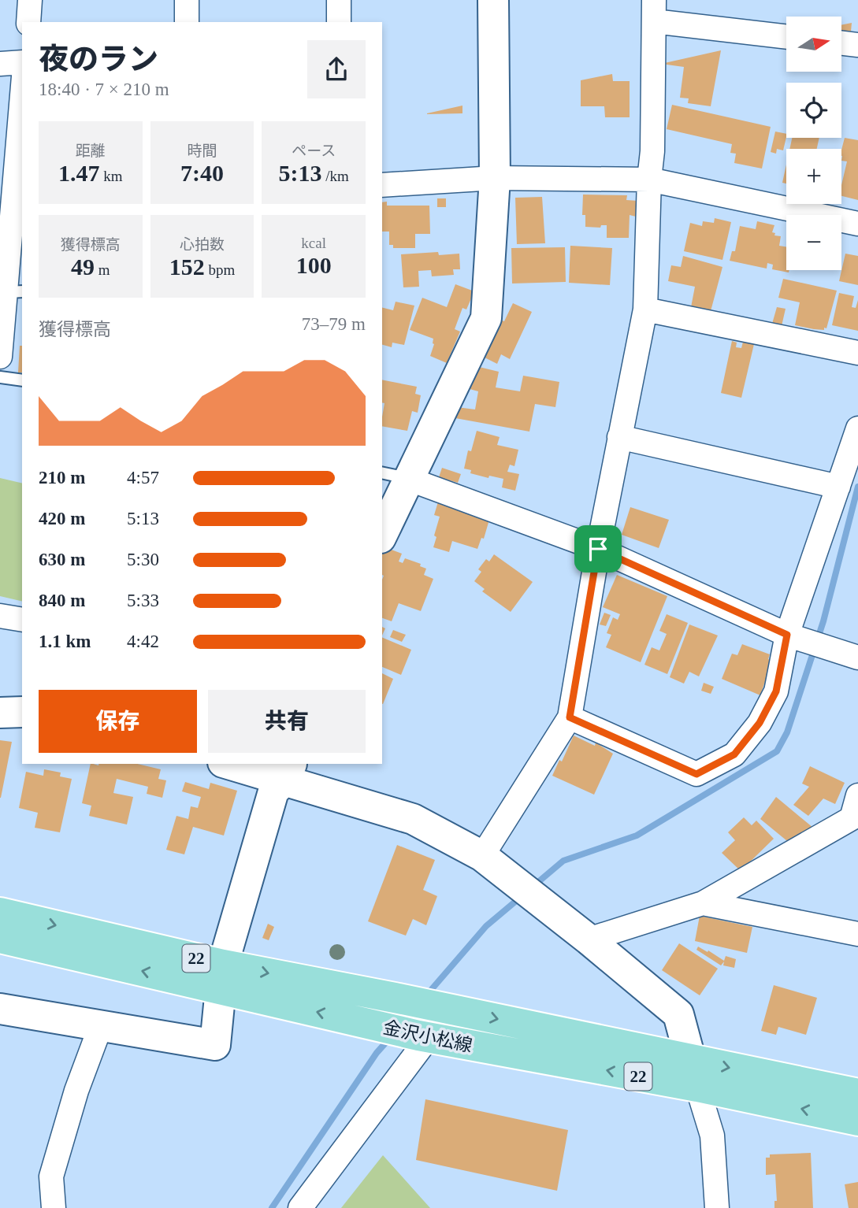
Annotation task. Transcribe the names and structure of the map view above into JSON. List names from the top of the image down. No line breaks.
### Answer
{"streets":{"main road":["22","金沢小松線"]},"north":"right","page":{"map_buttons":["+","−"],"heading":["夜のラン","18:40 · 7 × 210 m"],"stats":[["距離","1.47 km"],["時間","7:40"],["ペース","5:13 /km"],["獲得標高","49 m"],["心拍数","152 bpm"],["kcal","100"]],"chart":["獲得標高","73–79 m"],"list":[{"name":"210 m","note":"4:57"},{"name":"420 m","note":"5:13"},{"name":"630 m","note":"5:30"},{"name":"840 m","note":"5:33"},{"name":"1.1 km","note":"4:42"}],"buttons":["保存","共有"]}}
